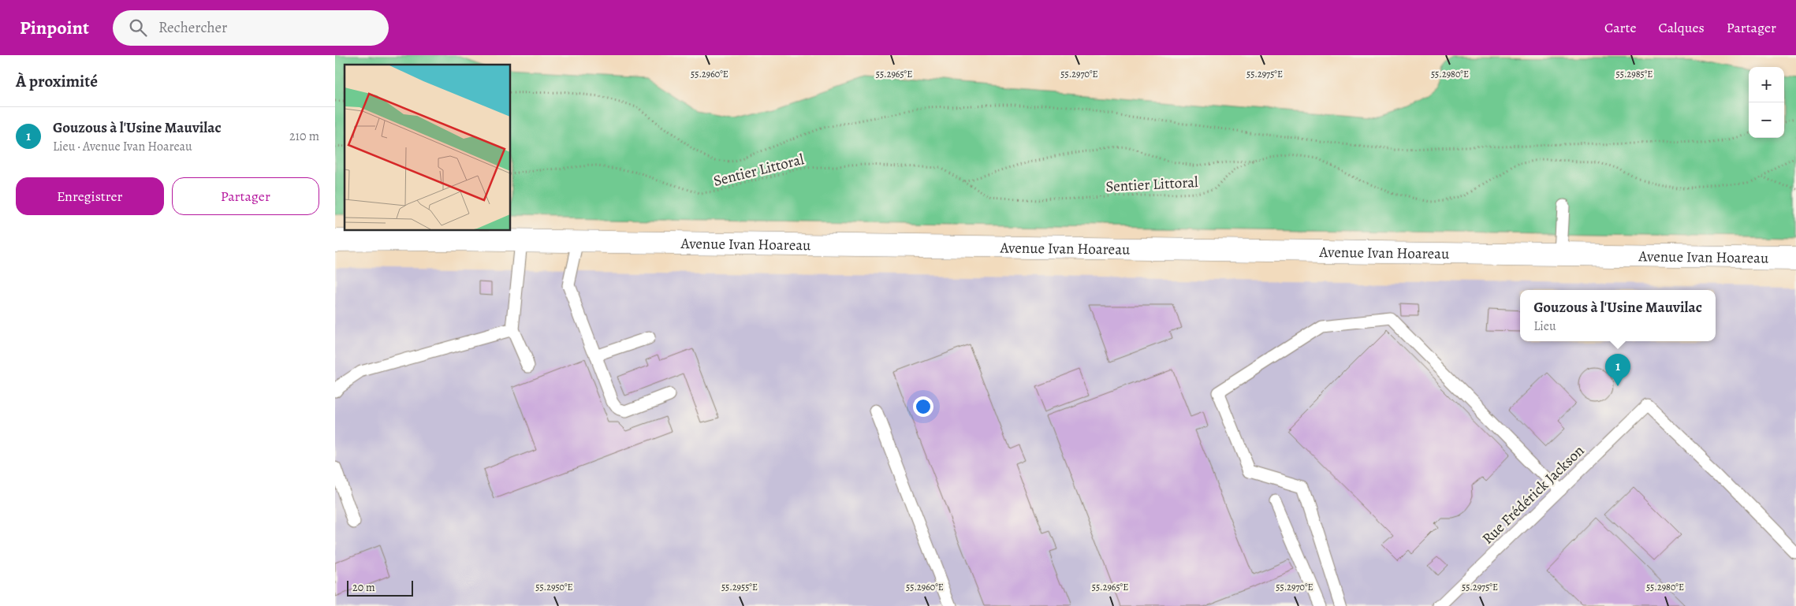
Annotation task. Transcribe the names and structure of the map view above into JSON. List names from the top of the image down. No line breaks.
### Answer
{"streets":{"street":["Avenue Ivan Hoareau"],"lane":["Rue Frédérick Jackson"],"path":["Sentier Littoral"]},"scale_bar":"20 m","page":{"header":"Pinpoint","search":"Rechercher","nav":["Carte","Calques","Partager"],"heading":"À proximité","map_buttons":["+","−"],"list":[{"mark":"1","name":"Gouzous à l'Usine Mauvilac","note":"Lieu · Avenue Ivan Hoareau","value":"210 m"}],"buttons":["Enregistrer","Partager"],"popup":["Gouzous à l'Usine Mauvilac","Lieu"],"pins":"1","scale":"20 m"},"coordinates":["55.2960°E","55.2965°E","55.2970°E","55.2985°E","55.2975°E","55.2980°E","55.2950°E","55.2955°E"]}
